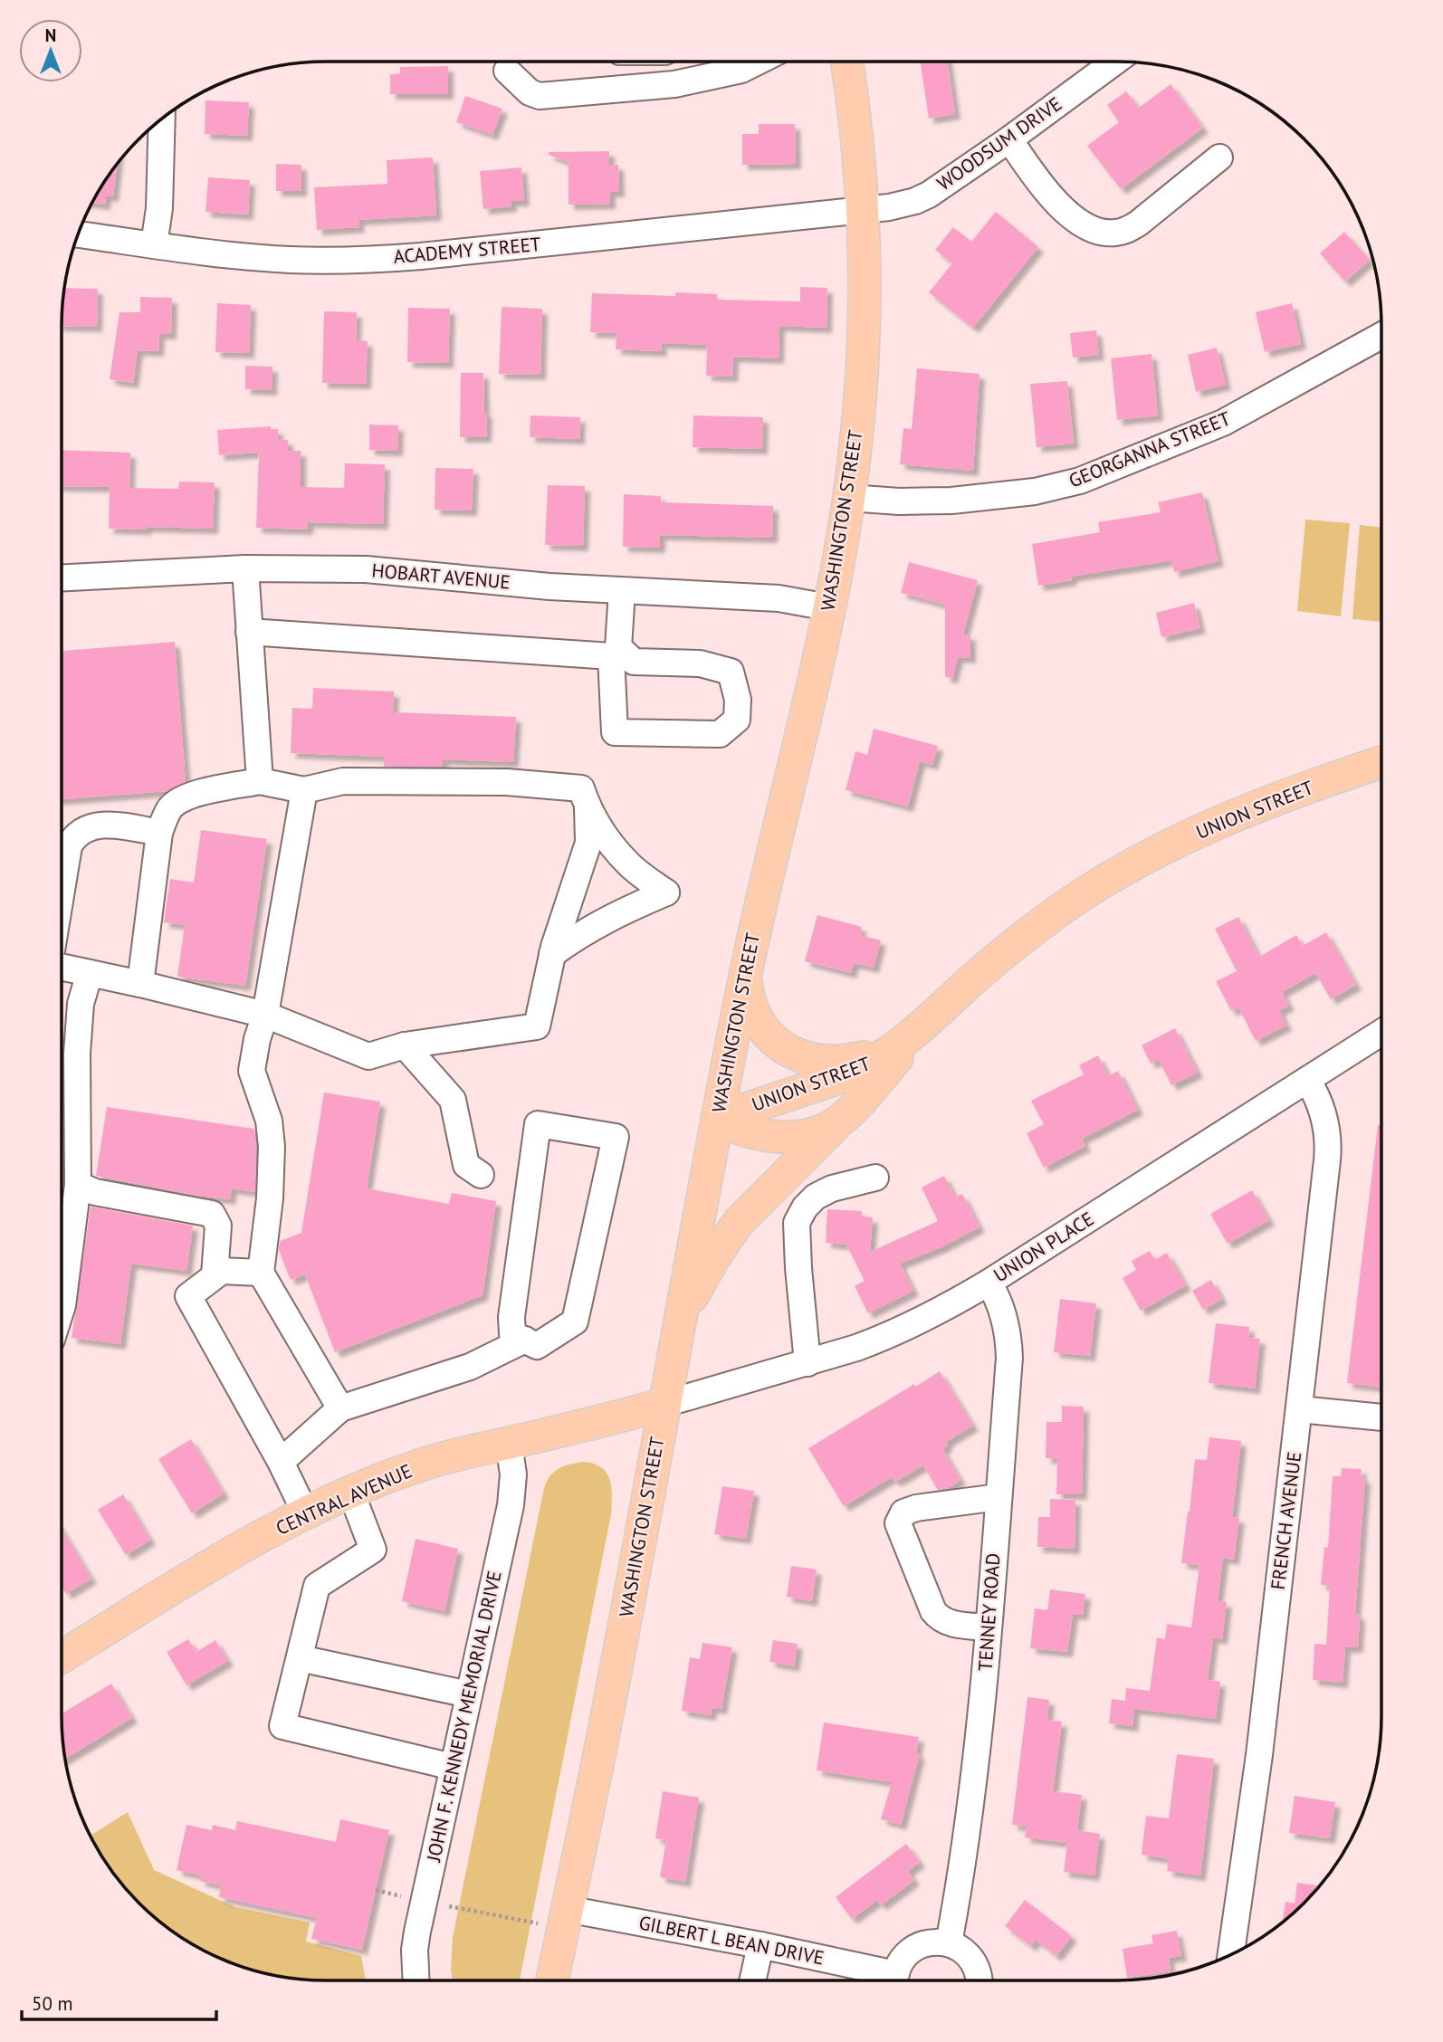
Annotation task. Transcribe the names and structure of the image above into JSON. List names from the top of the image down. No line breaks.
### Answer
{"streets":{"main road":["WASHINGTON STREET","UNION STREET","CENTRAL AVENUE"],"street":["WOODSUM DRIVE","ACADEMY STREET","GEORGANNA STREET","HOBART AVENUE","UNION PLACE","FRENCH AVENUE","TENNEY ROAD","JOHN F. KENNEDY MEMORIAL DRIVE","GILBERT L BEAN DRIVE"]},"crossings":[["WOODSUM DRIVE","ACADEMY STREET"],["WOODSUM DRIVE","WASHINGTON STREET"],["ACADEMY STREET","WASHINGTON STREET"],["GEORGANNA STREET","WASHINGTON STREET"],["WASHINGTON STREET","HOBART AVENUE"],["WASHINGTON STREET","UNION STREET"],["WASHINGTON STREET","UNION PLACE"],["WASHINGTON STREET","CENTRAL AVENUE"],["WASHINGTON STREET","GILBERT L BEAN DRIVE"],["UNION PLACE","CENTRAL AVENUE"],["UNION PLACE","FRENCH AVENUE"],["UNION PLACE","TENNEY ROAD"],["CENTRAL AVENUE","JOHN F. KENNEDY MEMORIAL DRIVE"]],"scale_bar":"50 m","north":"top"}
